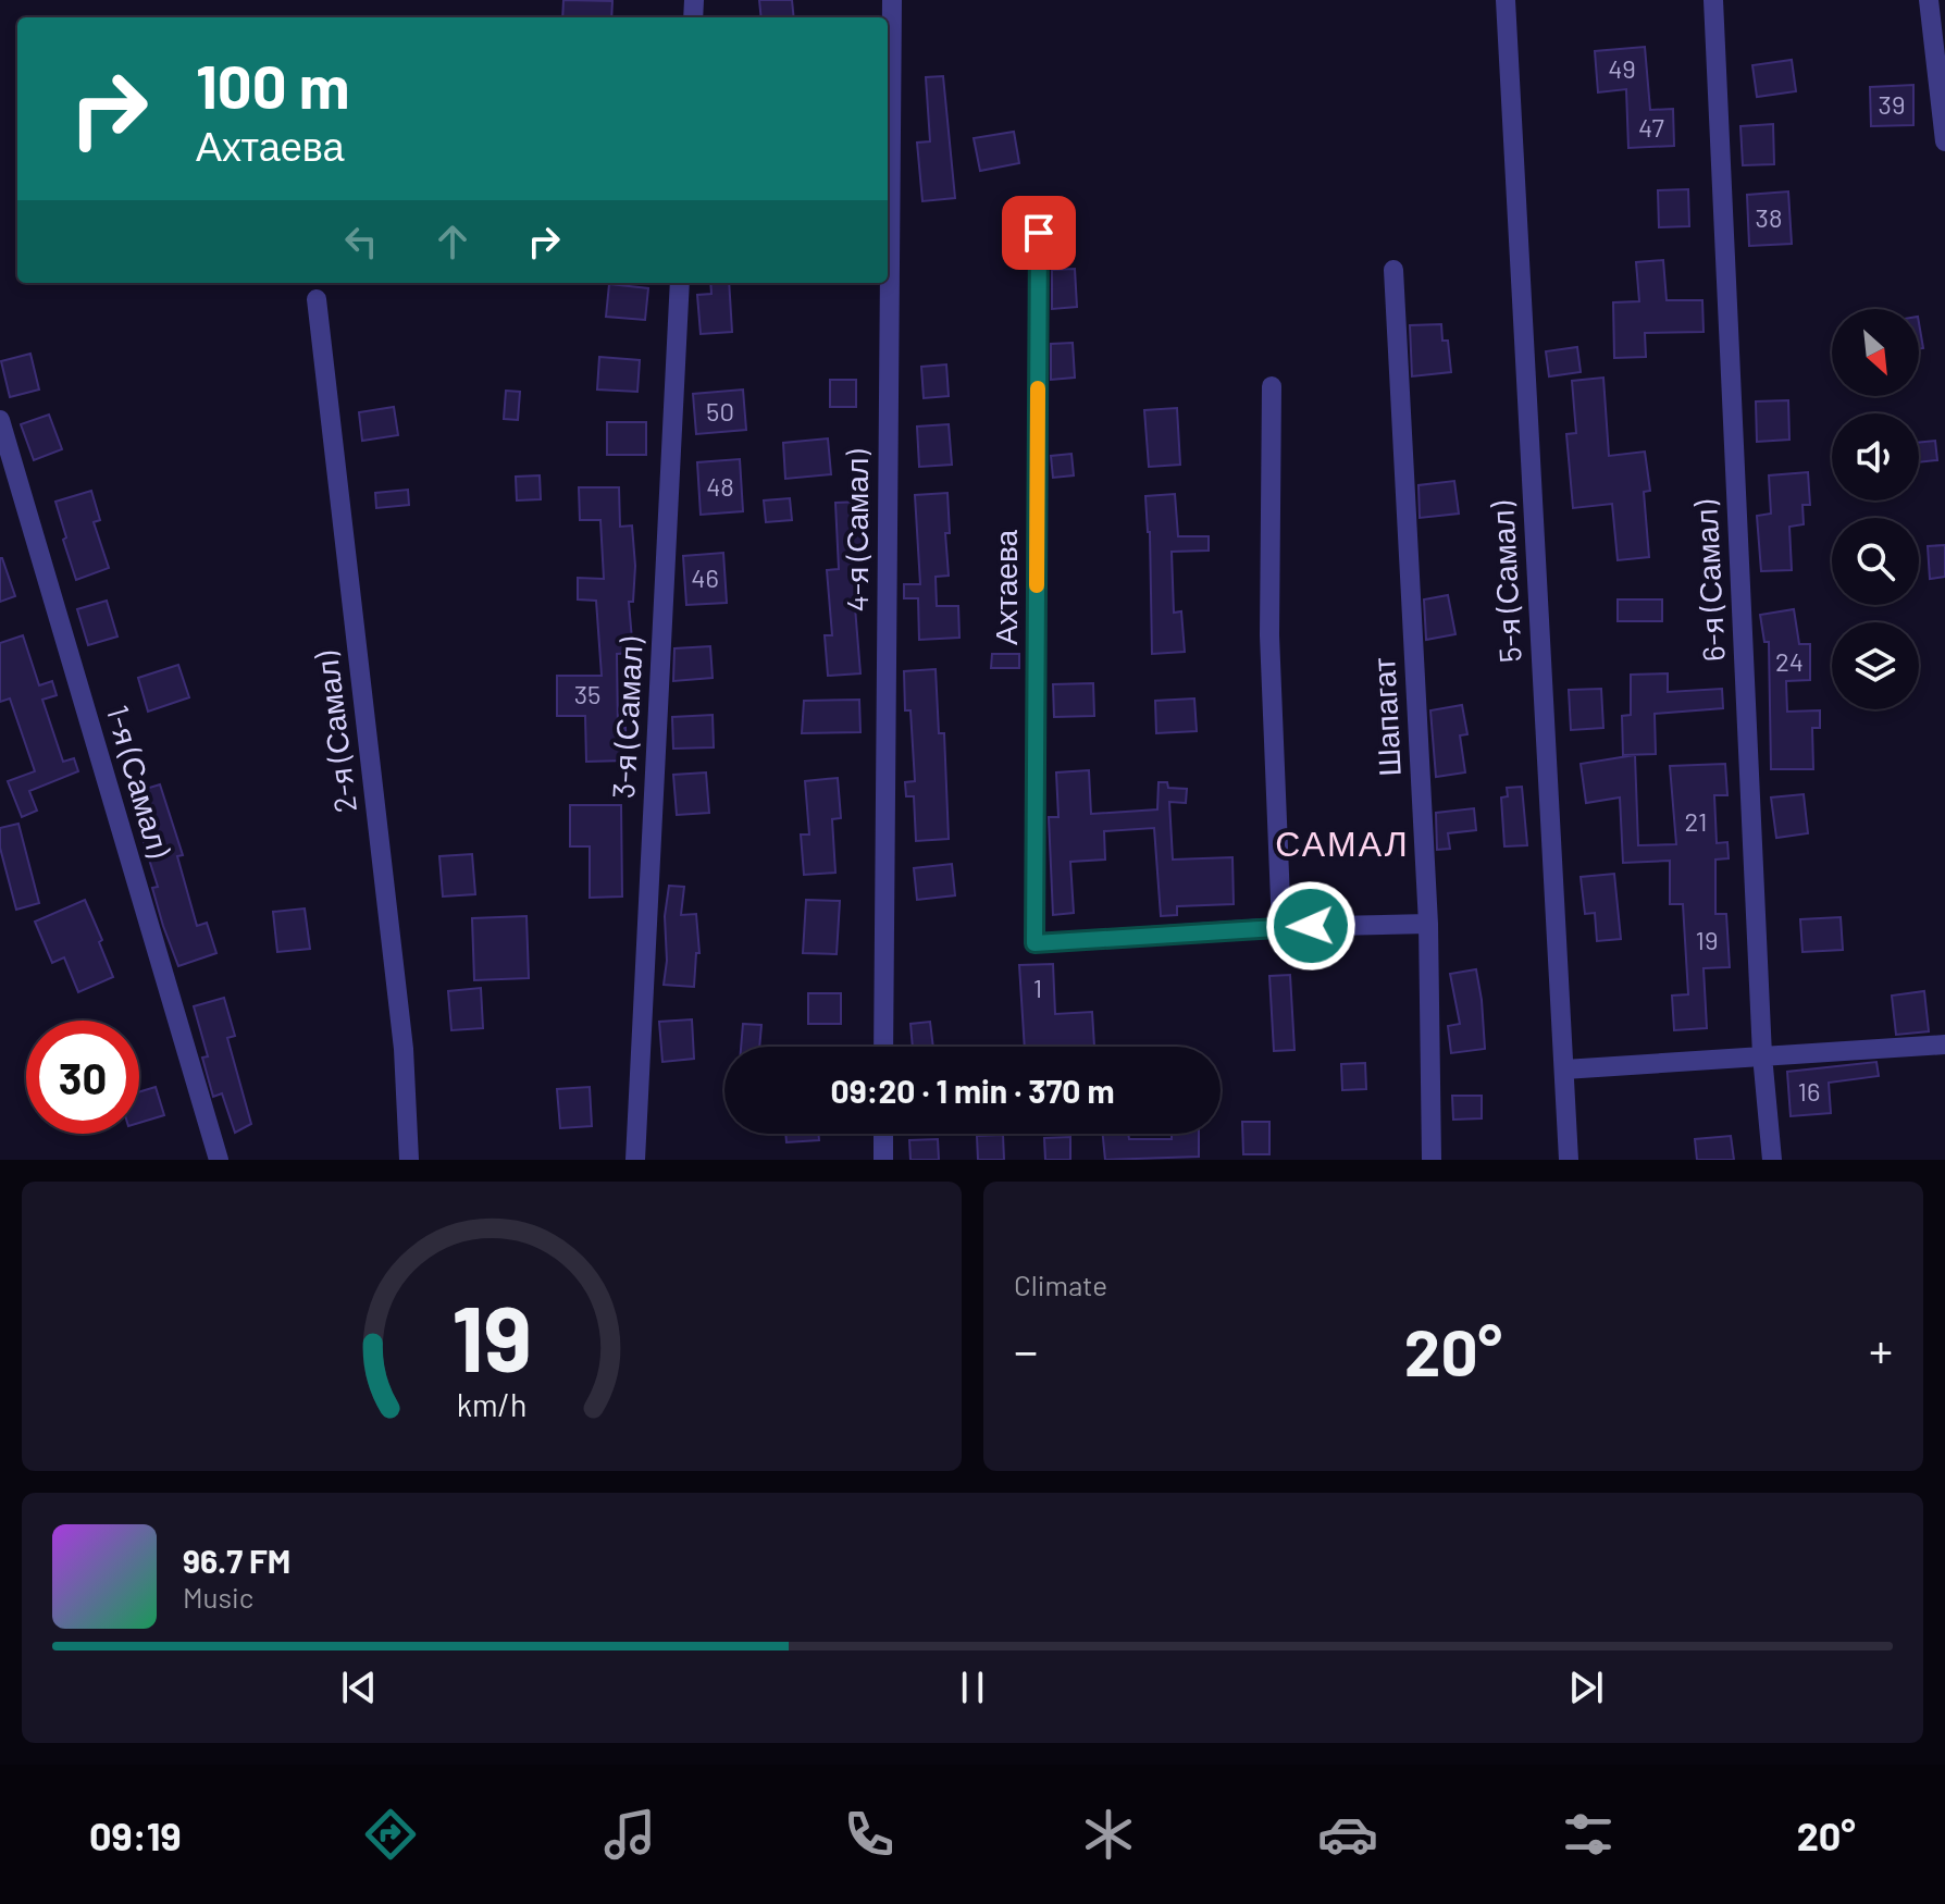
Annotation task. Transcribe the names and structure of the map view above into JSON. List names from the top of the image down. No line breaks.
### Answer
{"streets":{"street":["4-я (Самал)","6-я (Самал)","5-я (Самал)","Ахтаева","Шапагат","3-я (Самал)","2-я (Самал)","1-я (Самал)"]},"districts":["САМАЛ"],"house_numbers":["49","39","47","38","50","48","46","24","35","21","19","1","16"],"north":"bottom right","page":{"turn":["100 m","Ахтаева"],"limit":"30","trip":"09:20 · 1 min · 370 m","tile":"Climate","heat":["−","20°","+"],"song":["96.7 FM","Music"],"tabs":["09:19","20°"],"gauge":["19","km/h"]}}
